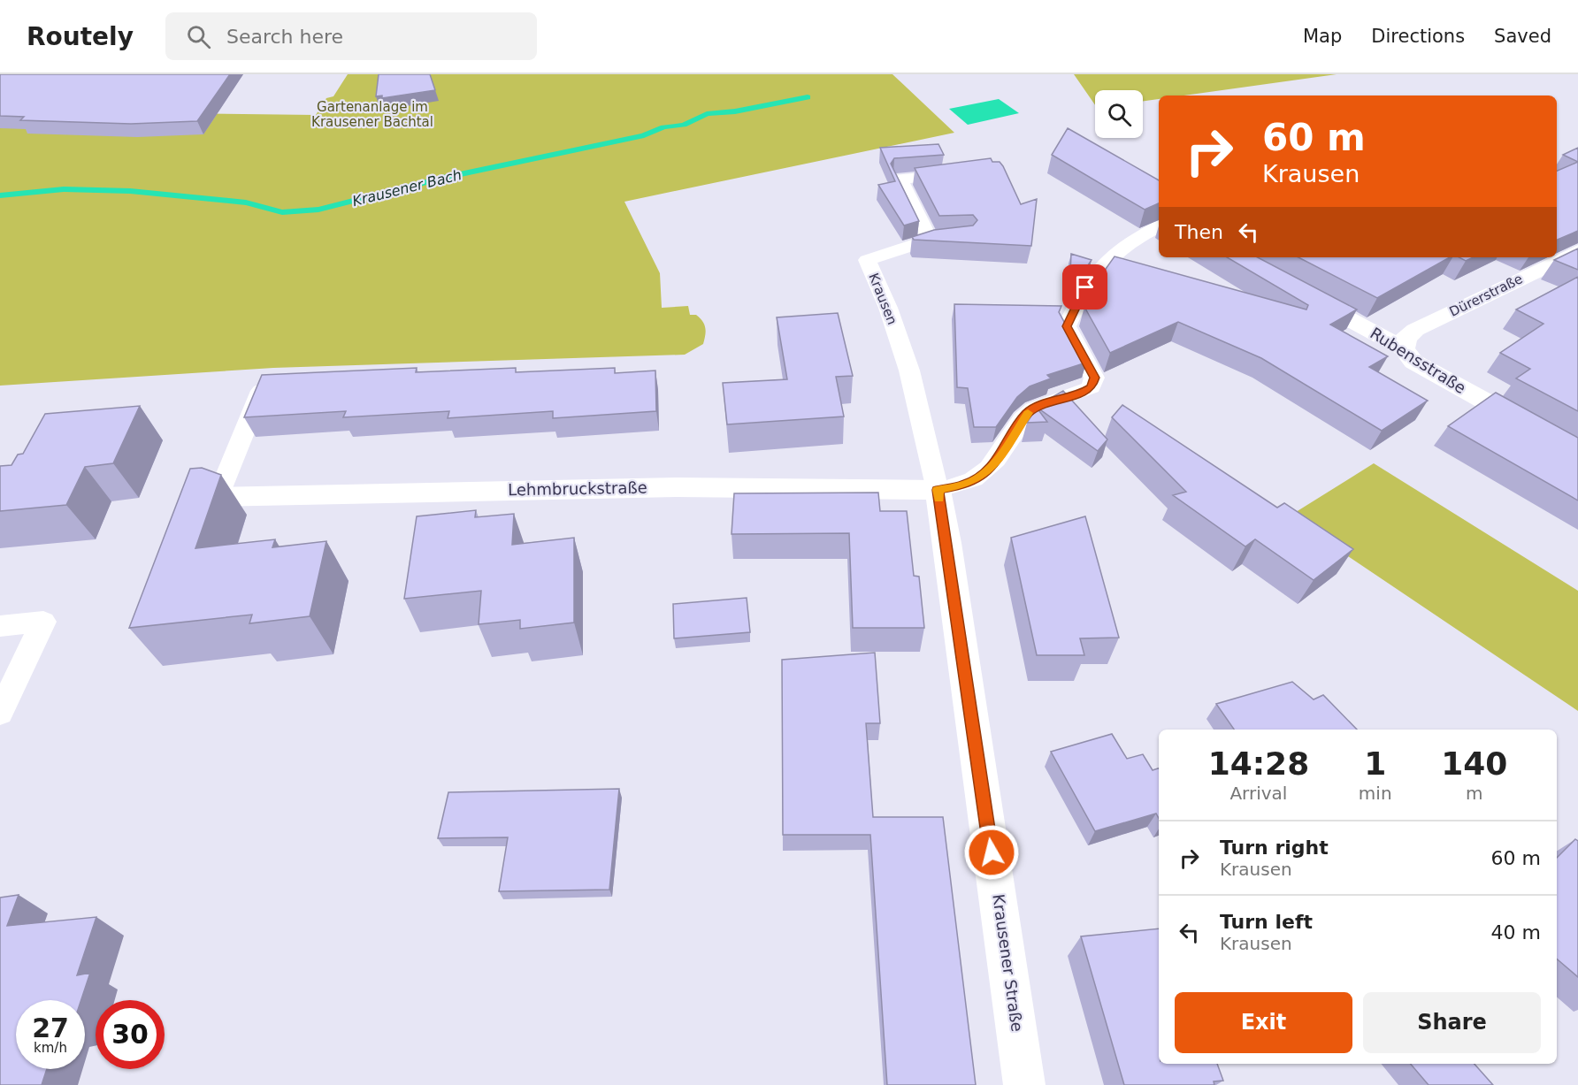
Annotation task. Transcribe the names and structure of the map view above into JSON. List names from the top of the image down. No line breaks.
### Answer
{"streets":{"street":["Dürerstraße","Rubensstraße","Lehmbruckstraße","Krausener Straße"],"lane":["Krausen"]},"crossings":[["Dürerstraße","Rubensstraße"],["Krausen","Krausener Straße"],["Lehmbruckstraße","Krausener Straße"]],"water":["Krausener Bach"],"parks":["Gartenanlage im Krausener Bachtal"],"page":{"header":"Routely","search":"Search here","nav":["Map","Directions","Saved"],"turn":["60 m","Krausen"],"then":"Then","eta":["14:28","Arrival","1","min","140","m"],"list":[{"name":"Turn right","note":"Krausen","value":"60 m"},{"name":"Turn left","note":"Krausen","value":"40 m"}],"buttons":["Exit","Share"],"speed":"27 km/h","limit":"30"}}
